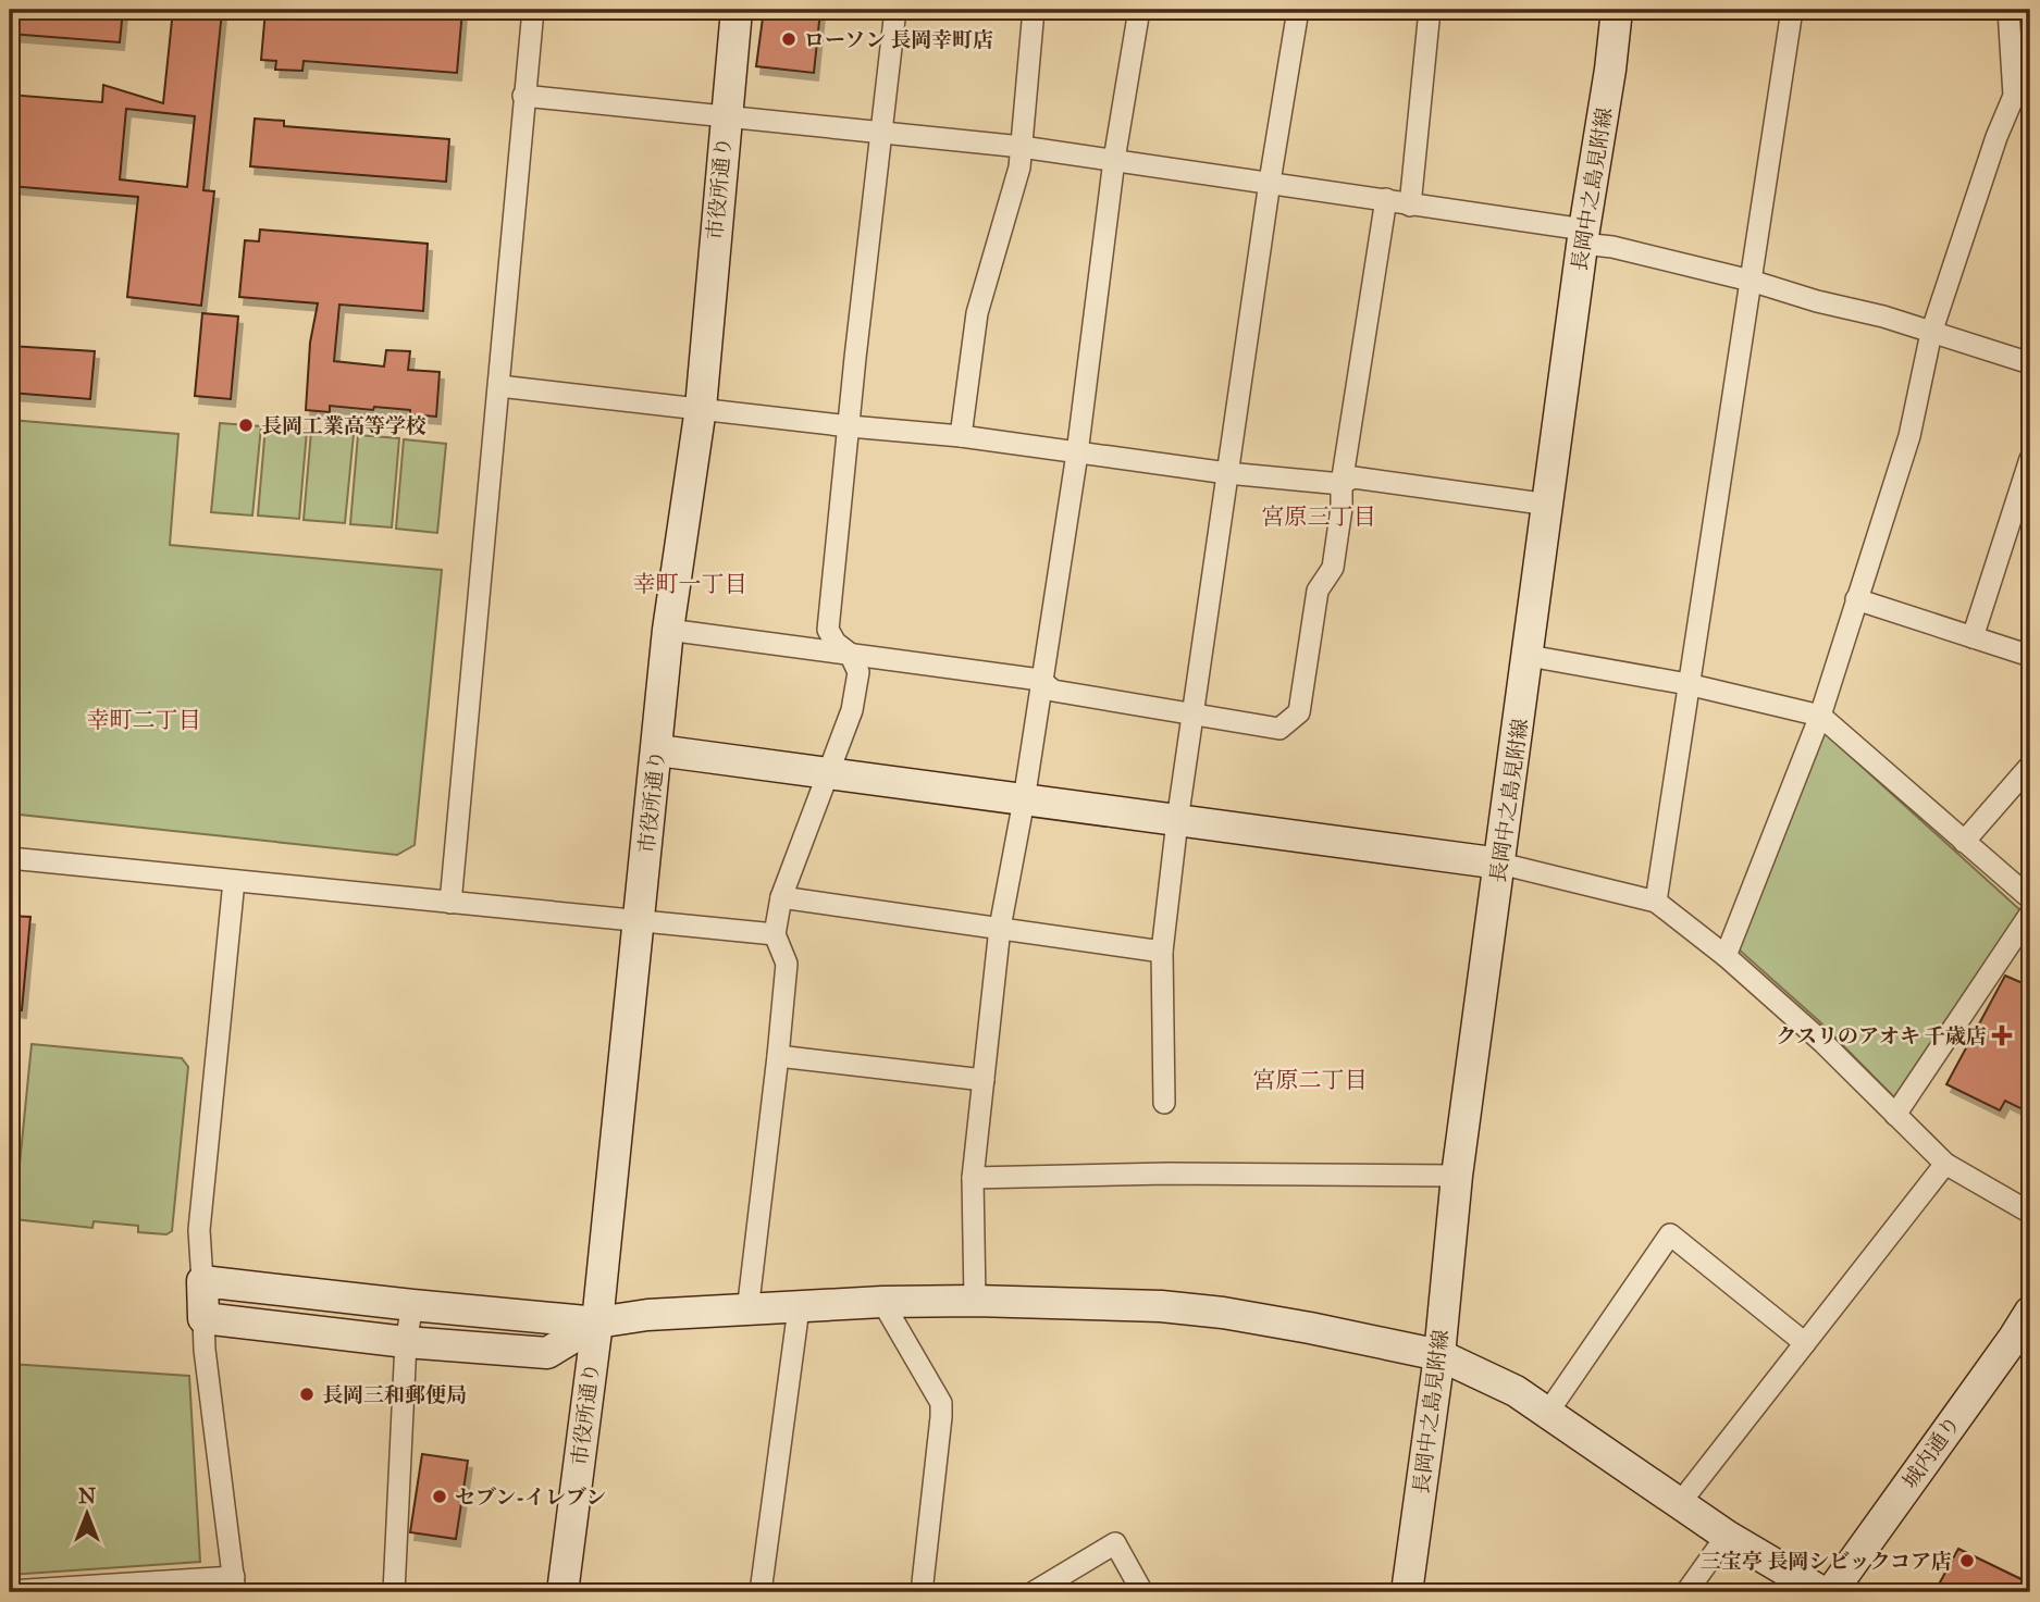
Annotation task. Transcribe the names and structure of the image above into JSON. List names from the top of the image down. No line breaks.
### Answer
{"streets":{"street":["市役所通り","長岡中之島見附線","城内通り"]},"districts":["宮原三丁目","幸町一丁目","幸町二丁目","宮原二丁目"],"places":{"other":["ローソン 長岡幸町店","長岡工業高等学校","長岡三和郵便局","セブン-イレブン","三宝亭 長岡シビックコア店"],"health":["クスリのアオキ 千歳店"]},"north":"top"}
